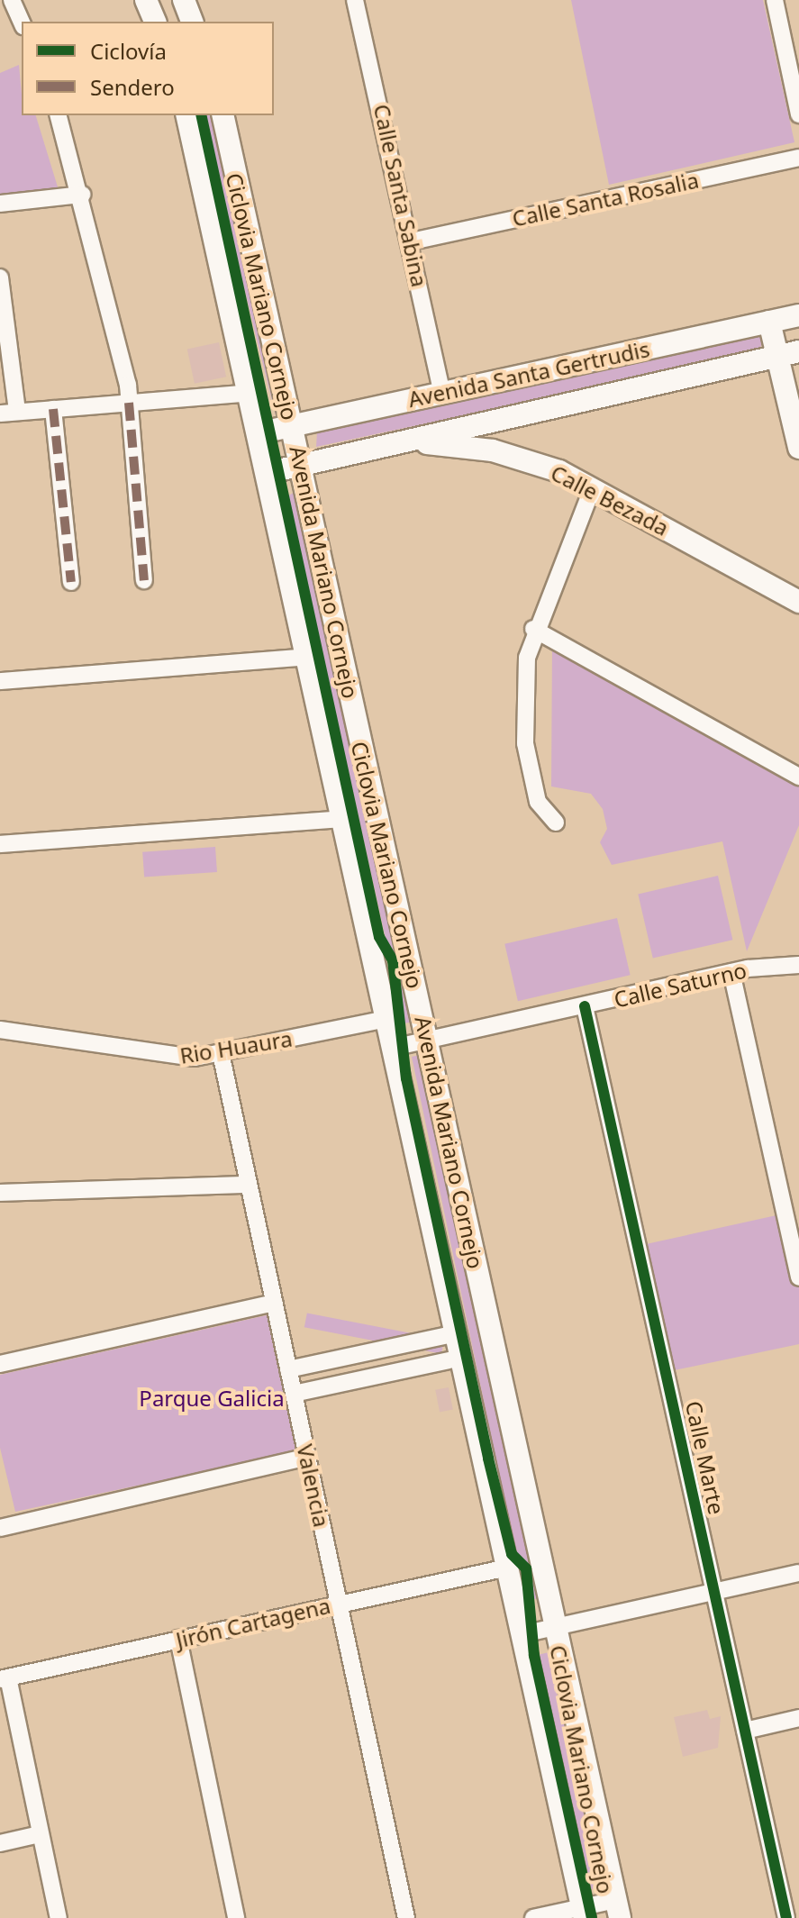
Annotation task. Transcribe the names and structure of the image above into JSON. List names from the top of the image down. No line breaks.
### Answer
{"streets":{"main road":["Avenida Santa Gertrudis","Calle Bezada","Avenida Mariano Cornejo"],"street":["Calle Santa Sabina","Calle Santa Rosalia","Calle Saturno","Rio Huaura","Calle Marte","Valencia","Jirón Cartagena"],"cycle path":["Ciclovia Mariano Cornejo"]},"crossings":[["Calle Santa Sabina","Calle Santa Rosalia"],["Calle Santa Sabina","Avenida Santa Gertrudis"],["Avenida Santa Gertrudis","Calle Bezada"],["Avenida Santa Gertrudis","Avenida Mariano Cornejo"],["Avenida Mariano Cornejo","Calle Saturno"],["Avenida Mariano Cornejo","Rio Huaura"],["Avenida Mariano Cornejo","Jirón Cartagena"],["Calle Saturno","Calle Marte"],["Rio Huaura","Valencia"],["Valencia","Jirón Cartagena"]],"parks":["Parque Galicia"],"legend":["Ciclovía","Sendero"]}
